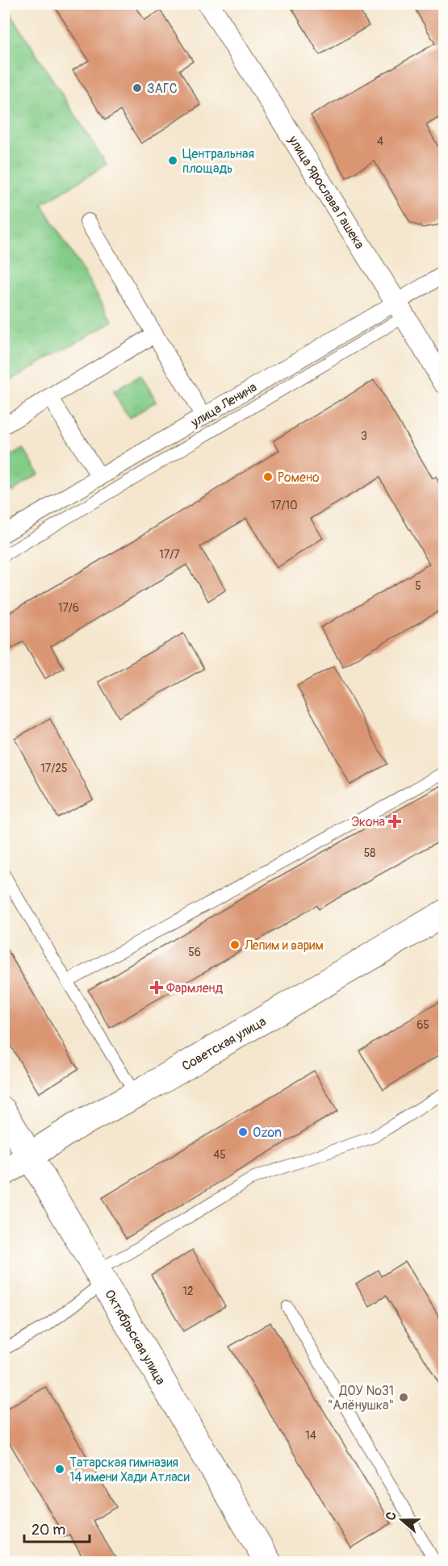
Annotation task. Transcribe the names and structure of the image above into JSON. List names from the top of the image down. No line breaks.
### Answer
{"streets":{"street":["улица Ярослава Гашека","улица Ленина","Советская улица","Октябрьская улица"]},"crossings":[["улица Ярослава Гашека","улица Ленина"],["Советская улица","Октябрьская улица"]],"places":{"other":["ЗАГС","Центральная площадь","Ромено","Лепим и варим","Ozon","ДОУ №31 \"Алёнушка\"","Татарская гимназия 14 имени Хади Атласи"],"health":["Экона","Фармленд"]},"house_numbers":["4","3","17/10","17/7","5","17/6","17/25","58","56","65","45","12","14"],"scale_bar":"20 m","north":"left"}
